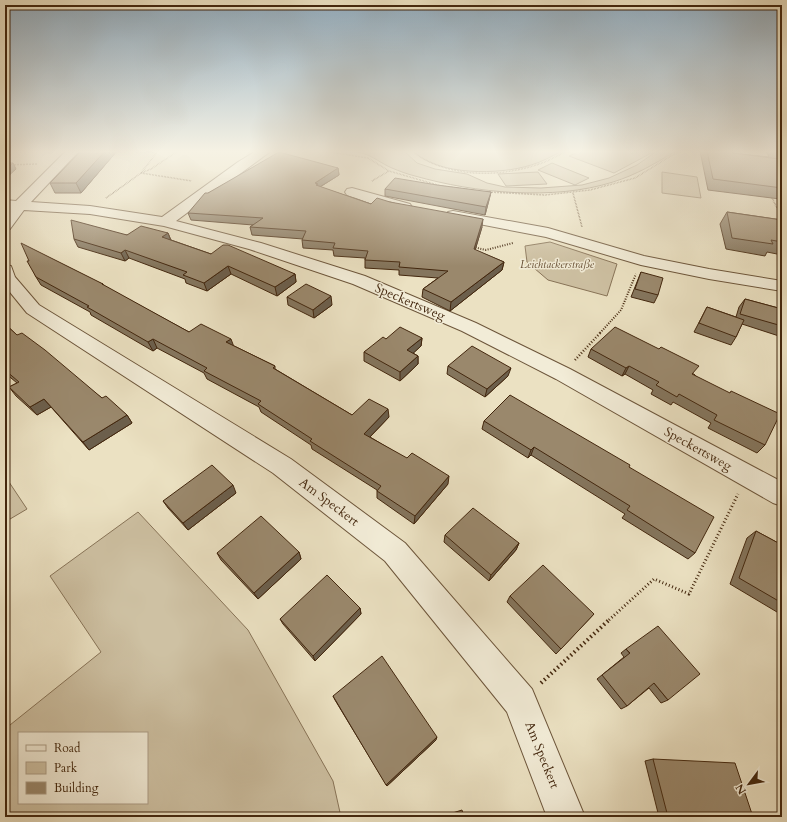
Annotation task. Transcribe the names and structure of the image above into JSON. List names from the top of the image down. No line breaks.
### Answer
{"streets":{"street":["Speckertsweg","Am Speckert"]},"parks":["Leichtackerstraße"],"legend":["Road","Park","Building"],"north":"bottom left"}
